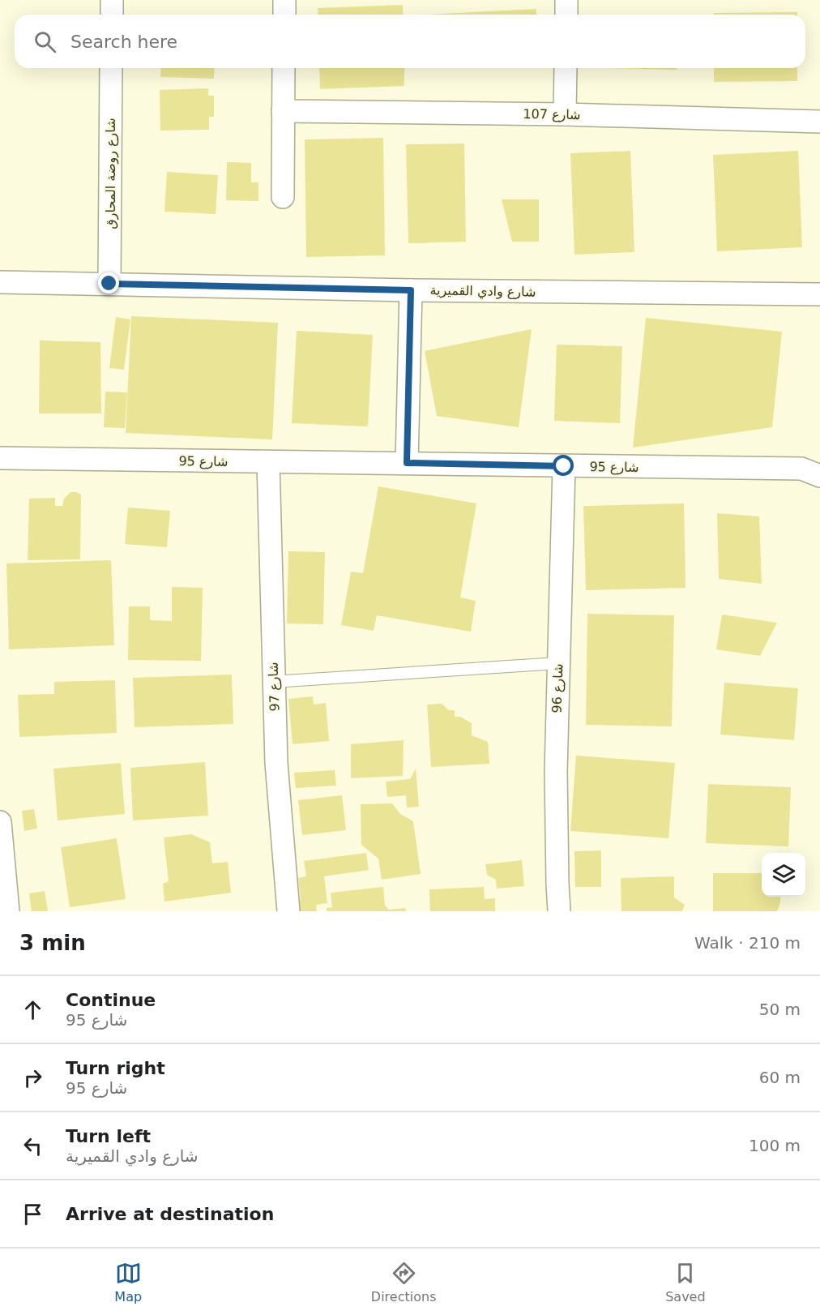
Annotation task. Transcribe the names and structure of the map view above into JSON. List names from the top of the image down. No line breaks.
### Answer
{"streets":{"street":["شارع 107","شارع روضة المحارق","شارع وادي القميرية","شارع 95","شارع 97","شارع 96"]},"crossings":[["شارع روضة المحارق","شارع وادي القميرية"],["شارع 95","شارع 97"],["شارع 95","شارع 96"]],"page":{"search":"Search here","heading":["3 min","Walk · 210 m"],"list":[["Continue","شارع 95","50 m"],["Turn right","شارع 95","60 m"],["Turn left","شارع وادي القميرية","100 m"],"Arrive at destination"],"nav":["Map","Directions","Saved"]}}
